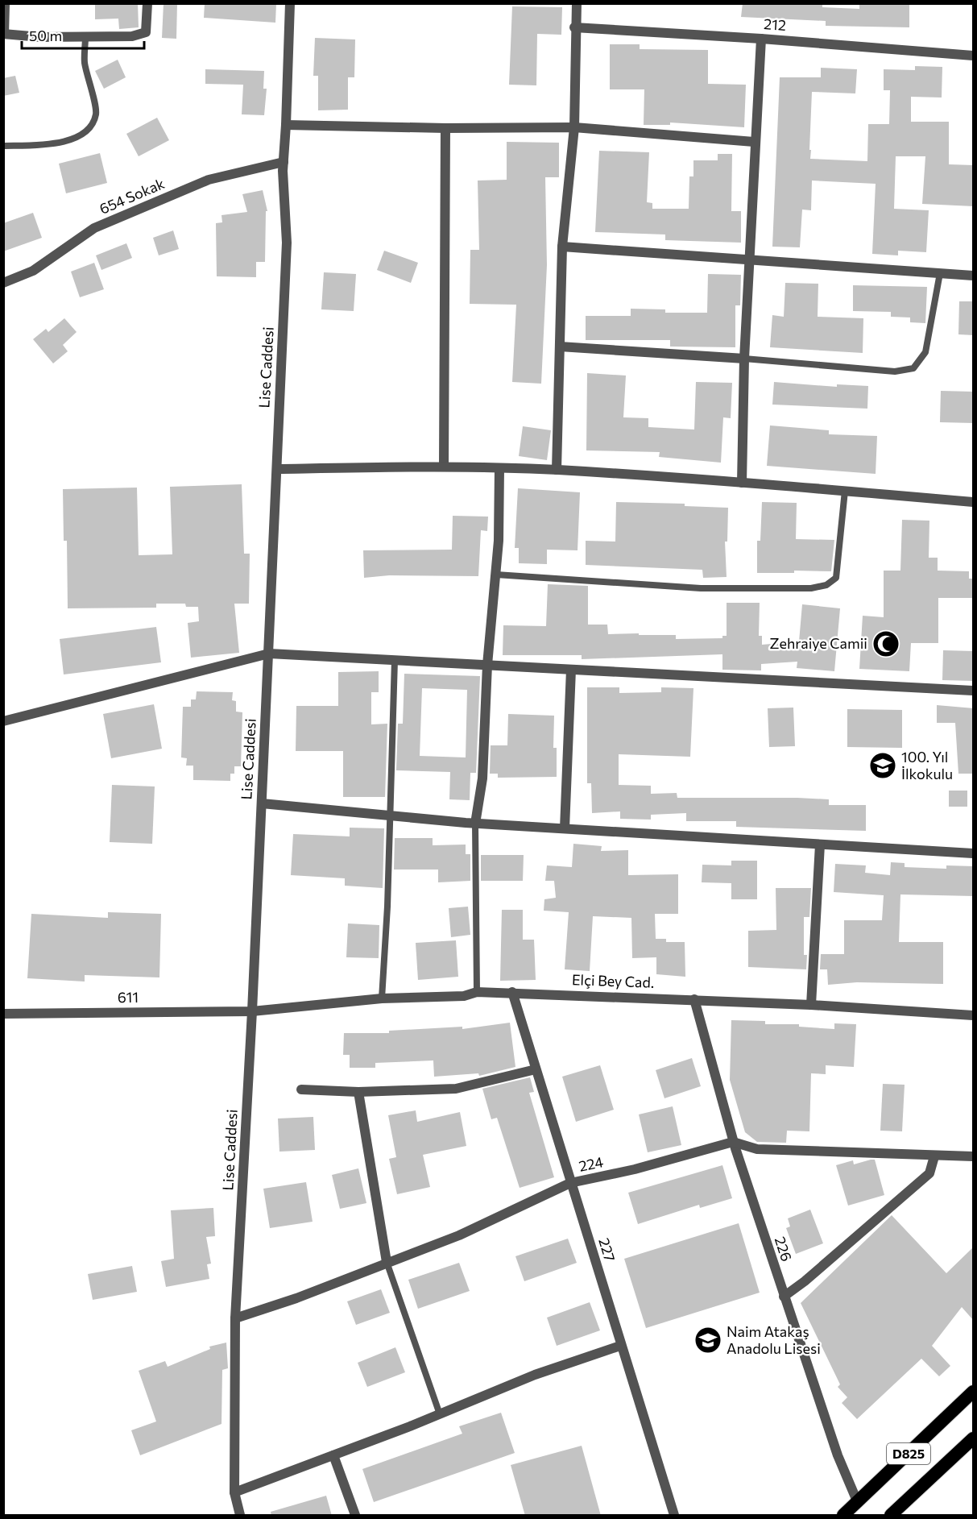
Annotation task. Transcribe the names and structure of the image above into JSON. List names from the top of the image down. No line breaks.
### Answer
{"streets":{"highway":["D825"],"street":["212","654 Sokak","Lise Caddesi","Elçi Bey Cad.","611","224","226","227"]},"crossings":[["654 Sokak","Lise Caddesi"],["Lise Caddesi","Elçi Bey Cad."],["Lise Caddesi","611"],["Lise Caddesi","224"],["Elçi Bey Cad.","611"],["Elçi Bey Cad.","226"],["Elçi Bey Cad.","227"],["224","226"],["224","227"],["226","D825"]],"places":{"mosque":["Zehraiye Camii"],"school or university":["100. Yıl İlkokulu","Naim Atakaş Anadolu Lisesi"]},"scale_bar":"50 m"}
